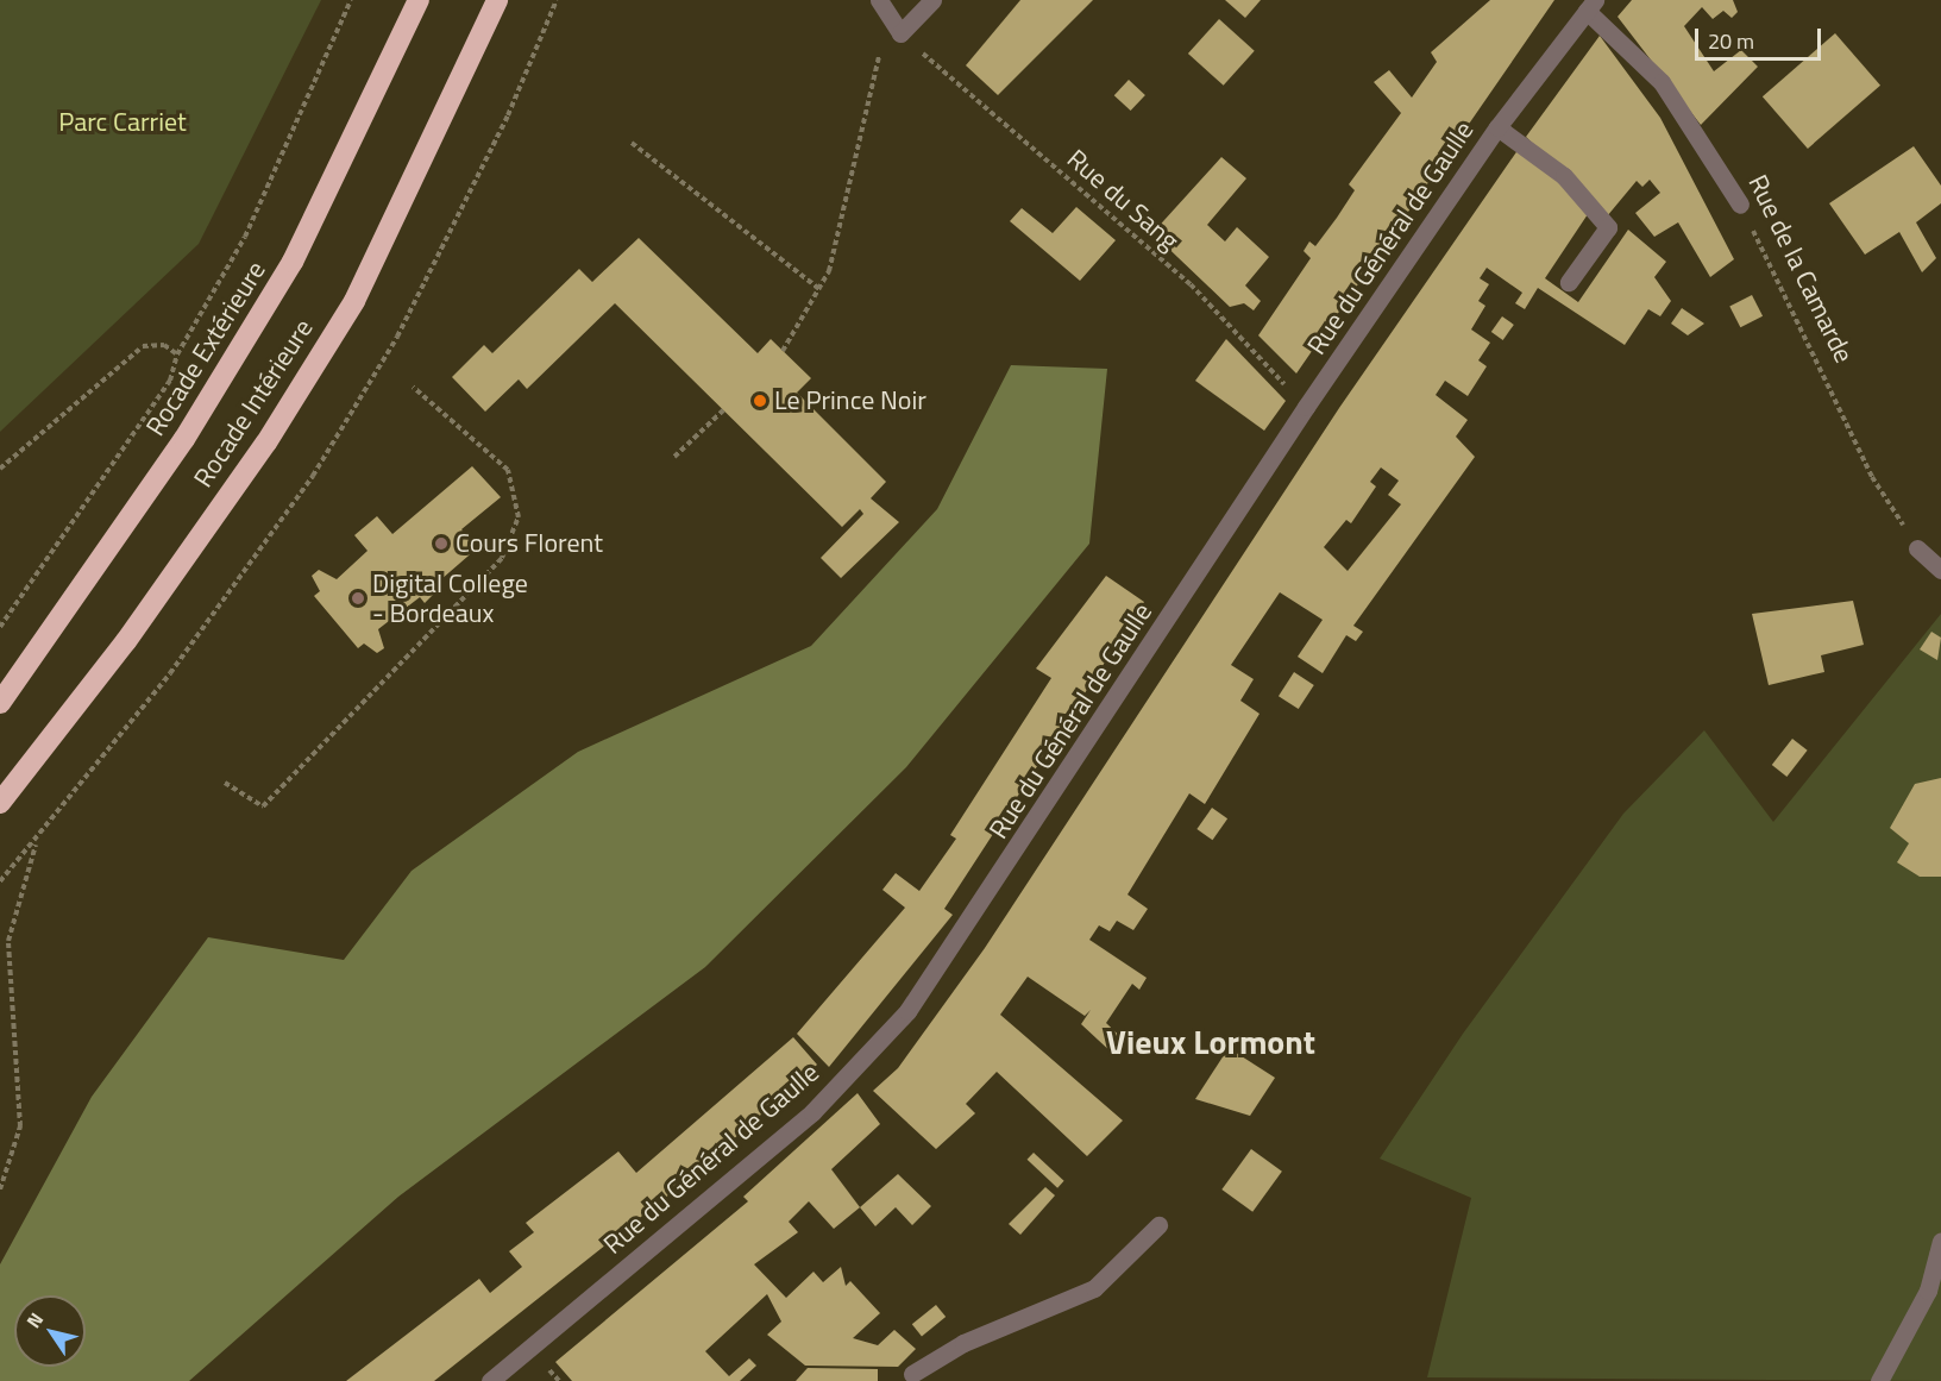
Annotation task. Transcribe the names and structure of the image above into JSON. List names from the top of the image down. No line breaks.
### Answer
{"streets":{"highway":["Rocade Extérieure","Rocade Intérieure"],"street":["Rue du Général de Gaulle","Rue de la Camarde"],"path":["Rue du Sang"]},"crossings":[["Rue du Sang","Rue du Général de Gaulle"],["Rue du Général de Gaulle","Rue de la Camarde"]],"districts":["Vieux Lormont"],"parks":["Parc Carriet"],"places":["Le Prince Noir","Cours Florent","Digital College - Bordeaux"],"scale_bar":"20 m","north":"top left"}
